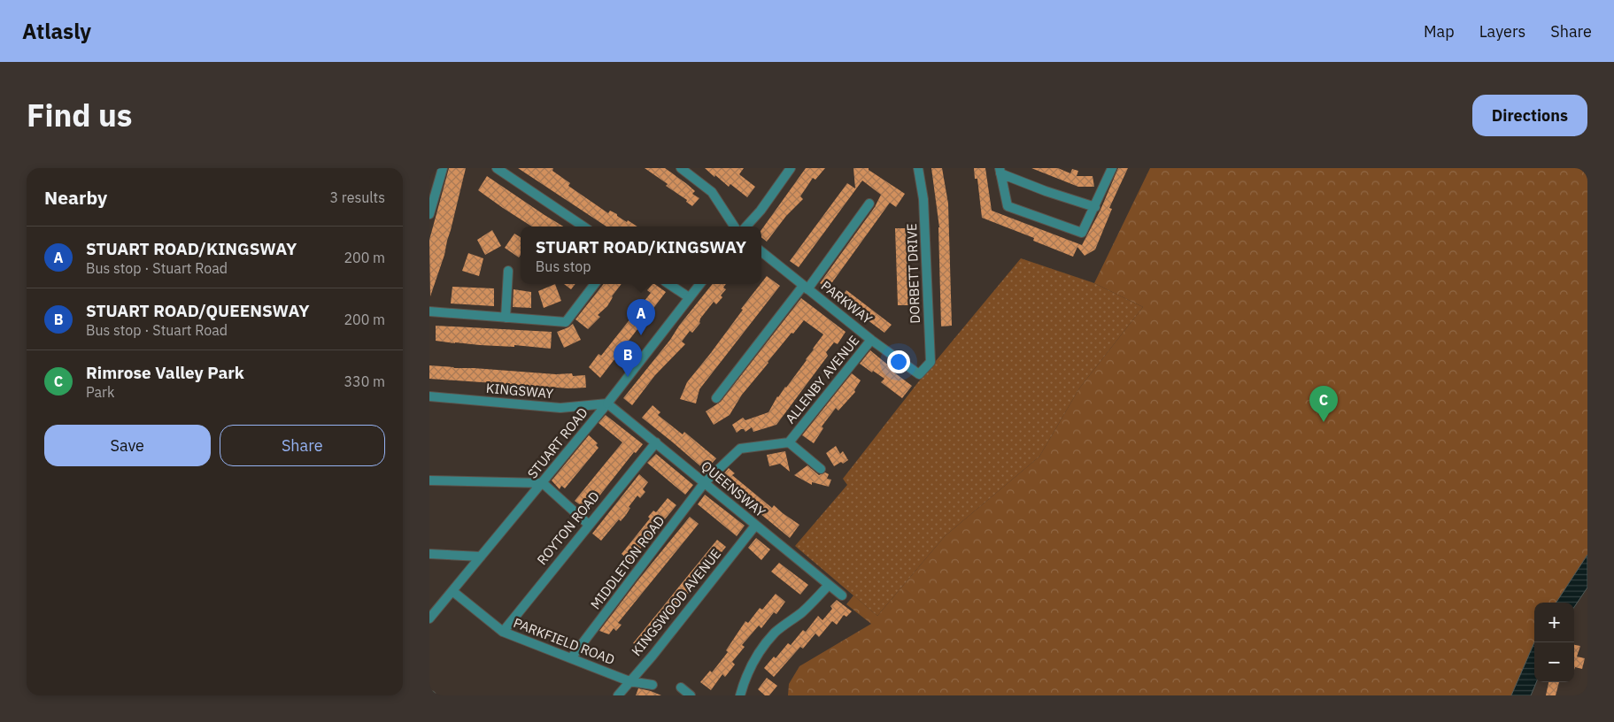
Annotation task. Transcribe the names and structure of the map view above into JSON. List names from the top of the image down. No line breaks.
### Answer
{"streets":{"street":["DORBETT DRIVE","PARKWAY","ALLENBY AVENUE","KINGSWAY","STUART ROAD","QUEENSWAY","ROYTON ROAD","MIDDLETON ROAD","KINGSWOOD AVENUE","PARKFIELD ROAD"]},"crossings":[["DORBETT DRIVE","PARKWAY"],["PARKWAY","ALLENBY AVENUE"],["ALLENBY AVENUE","QUEENSWAY"],["ALLENBY AVENUE","MIDDLETON ROAD"],["KINGSWAY","STUART ROAD"],["KINGSWAY","QUEENSWAY"],["STUART ROAD","QUEENSWAY"],["STUART ROAD","PARKFIELD ROAD"],["QUEENSWAY","ROYTON ROAD"],["QUEENSWAY","MIDDLETON ROAD"],["QUEENSWAY","KINGSWOOD AVENUE"],["ROYTON ROAD","PARKFIELD ROAD"],["MIDDLETON ROAD","PARKFIELD ROAD"],["KINGSWOOD AVENUE","PARKFIELD ROAD"]],"page":{"header":"Atlasly","nav":["Map","Layers","Share"],"title":"Find us","buttons":["Directions",["Save","Share"]],"heading":["Nearby","3 results"],"list":[{"mark":"A","name":"STUART ROAD/KINGSWAY","note":"Bus stop · Stuart Road","value":"200 m"},{"mark":"B","name":"STUART ROAD/QUEENSWAY","note":"Bus stop · Stuart Road","value":"200 m"},{"mark":"C","name":"Rimrose Valley Park","note":"Park","value":"330 m"}],"popup":["STUART ROAD/KINGSWAY","Bus stop"],"pins":["A","B","C"],"map_buttons":["+","−"]}}
